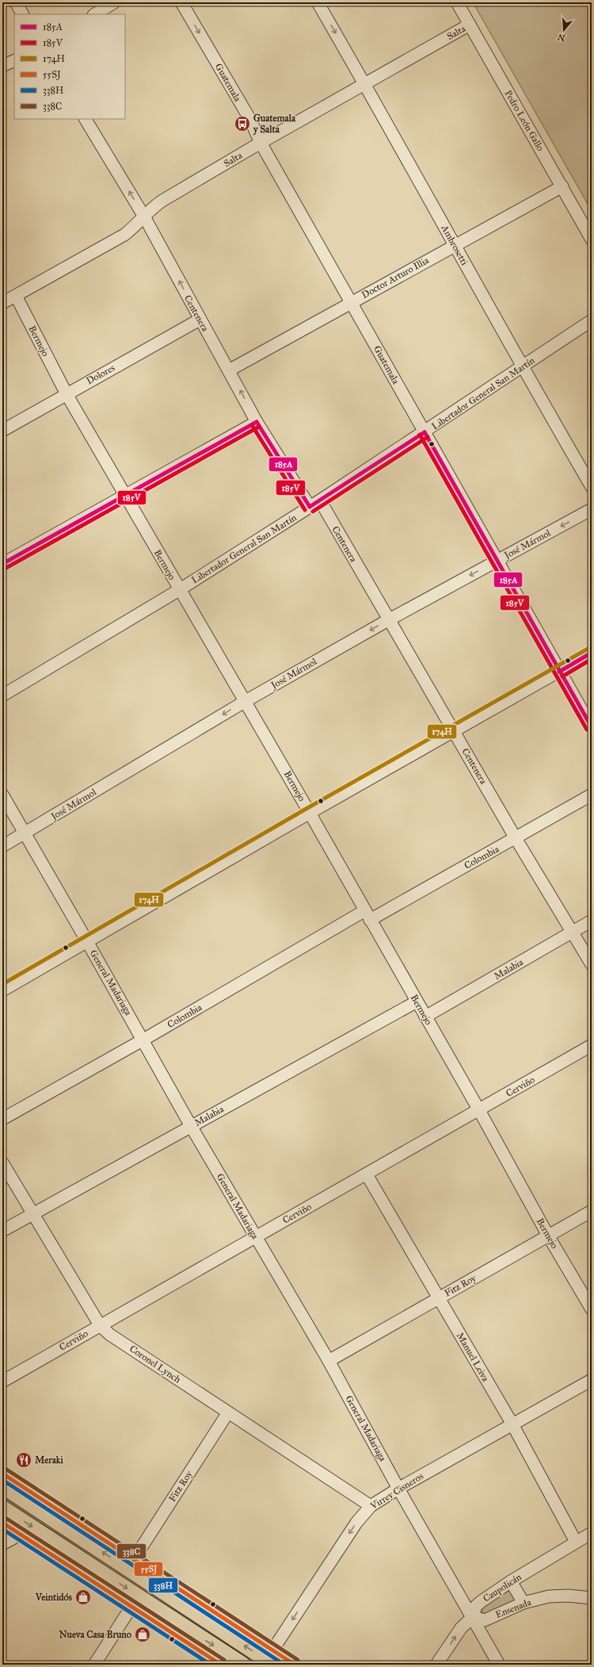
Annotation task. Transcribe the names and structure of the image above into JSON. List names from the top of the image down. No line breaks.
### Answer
{"streets":{"street":["Salta","Guatemala","Pedro León Gallo","Ambrosetti","Doctor Arturo Illia","Centenera","Bermejo","Dolores","Libertador General San Martín","José Mármol","Colombia","Malabia","General Madariaga","Cerviño","Fitz Roy","Manuel Leiva","Coronel Lynch","Virrey Cisneros","Caupolicán","Ensenada"]},"crossings":[["Salta","Guatemala"],["Salta","Pedro León Gallo"],["Salta","Ambrosetti"],["Salta","Centenera"],["Salta","Bermejo"],["Guatemala","Doctor Arturo Illia"],["Guatemala","Libertador General San Martín"],["Guatemala","José Mármol"],["Pedro León Gallo","Doctor Arturo Illia"],["Ambrosetti","Doctor Arturo Illia"],["Ambrosetti","Libertador General San Martín"],["Doctor Arturo Illia","Centenera"],["Centenera","Dolores"],["Centenera","Libertador General San Martín"],["Centenera","José Mármol"],["Centenera","Colombia"],["Centenera","Malabia"],["Bermejo","Dolores"],["Bermejo","Libertador General San Martín"],["Bermejo","José Mármol"],["Bermejo","Colombia"],["Bermejo","Malabia"],["Bermejo","Cerviño"],["Bermejo","Fitz Roy"],["José Mármol","General Madariaga"],["Colombia","General Madariaga"],["Malabia","General Madariaga"],["Malabia","Coronel Lynch"],["General Madariaga","Cerviño"],["General Madariaga","Fitz Roy"],["General Madariaga","Virrey Cisneros"],["General Madariaga","Caupolicán"],["General Madariaga","Ensenada"],["Cerviño","Manuel Leiva"],["Cerviño","Coronel Lynch"],["Fitz Roy","Manuel Leiva"],["Fitz Roy","Coronel Lynch"],["Manuel Leiva","Virrey Cisneros"],["Manuel Leiva","Caupolicán"],["Coronel Lynch","Virrey Cisneros"],["Caupolicán","Ensenada"]],"one_way":["José Mármol","Virrey Cisneros"],"places":{"bus stop":["Guatemala y Salta"],"restaurant":["Meraki"],"shop":["Veintidós","Nueva Casa Bruno"]},"lines":["transit line 185A","transit line 185V","transit line 174H","transit line 338C","transit line 55SJ","transit line 338H"],"legend":["185A","185V","174H","55SJ","338H","338C"],"north":"bottom"}
